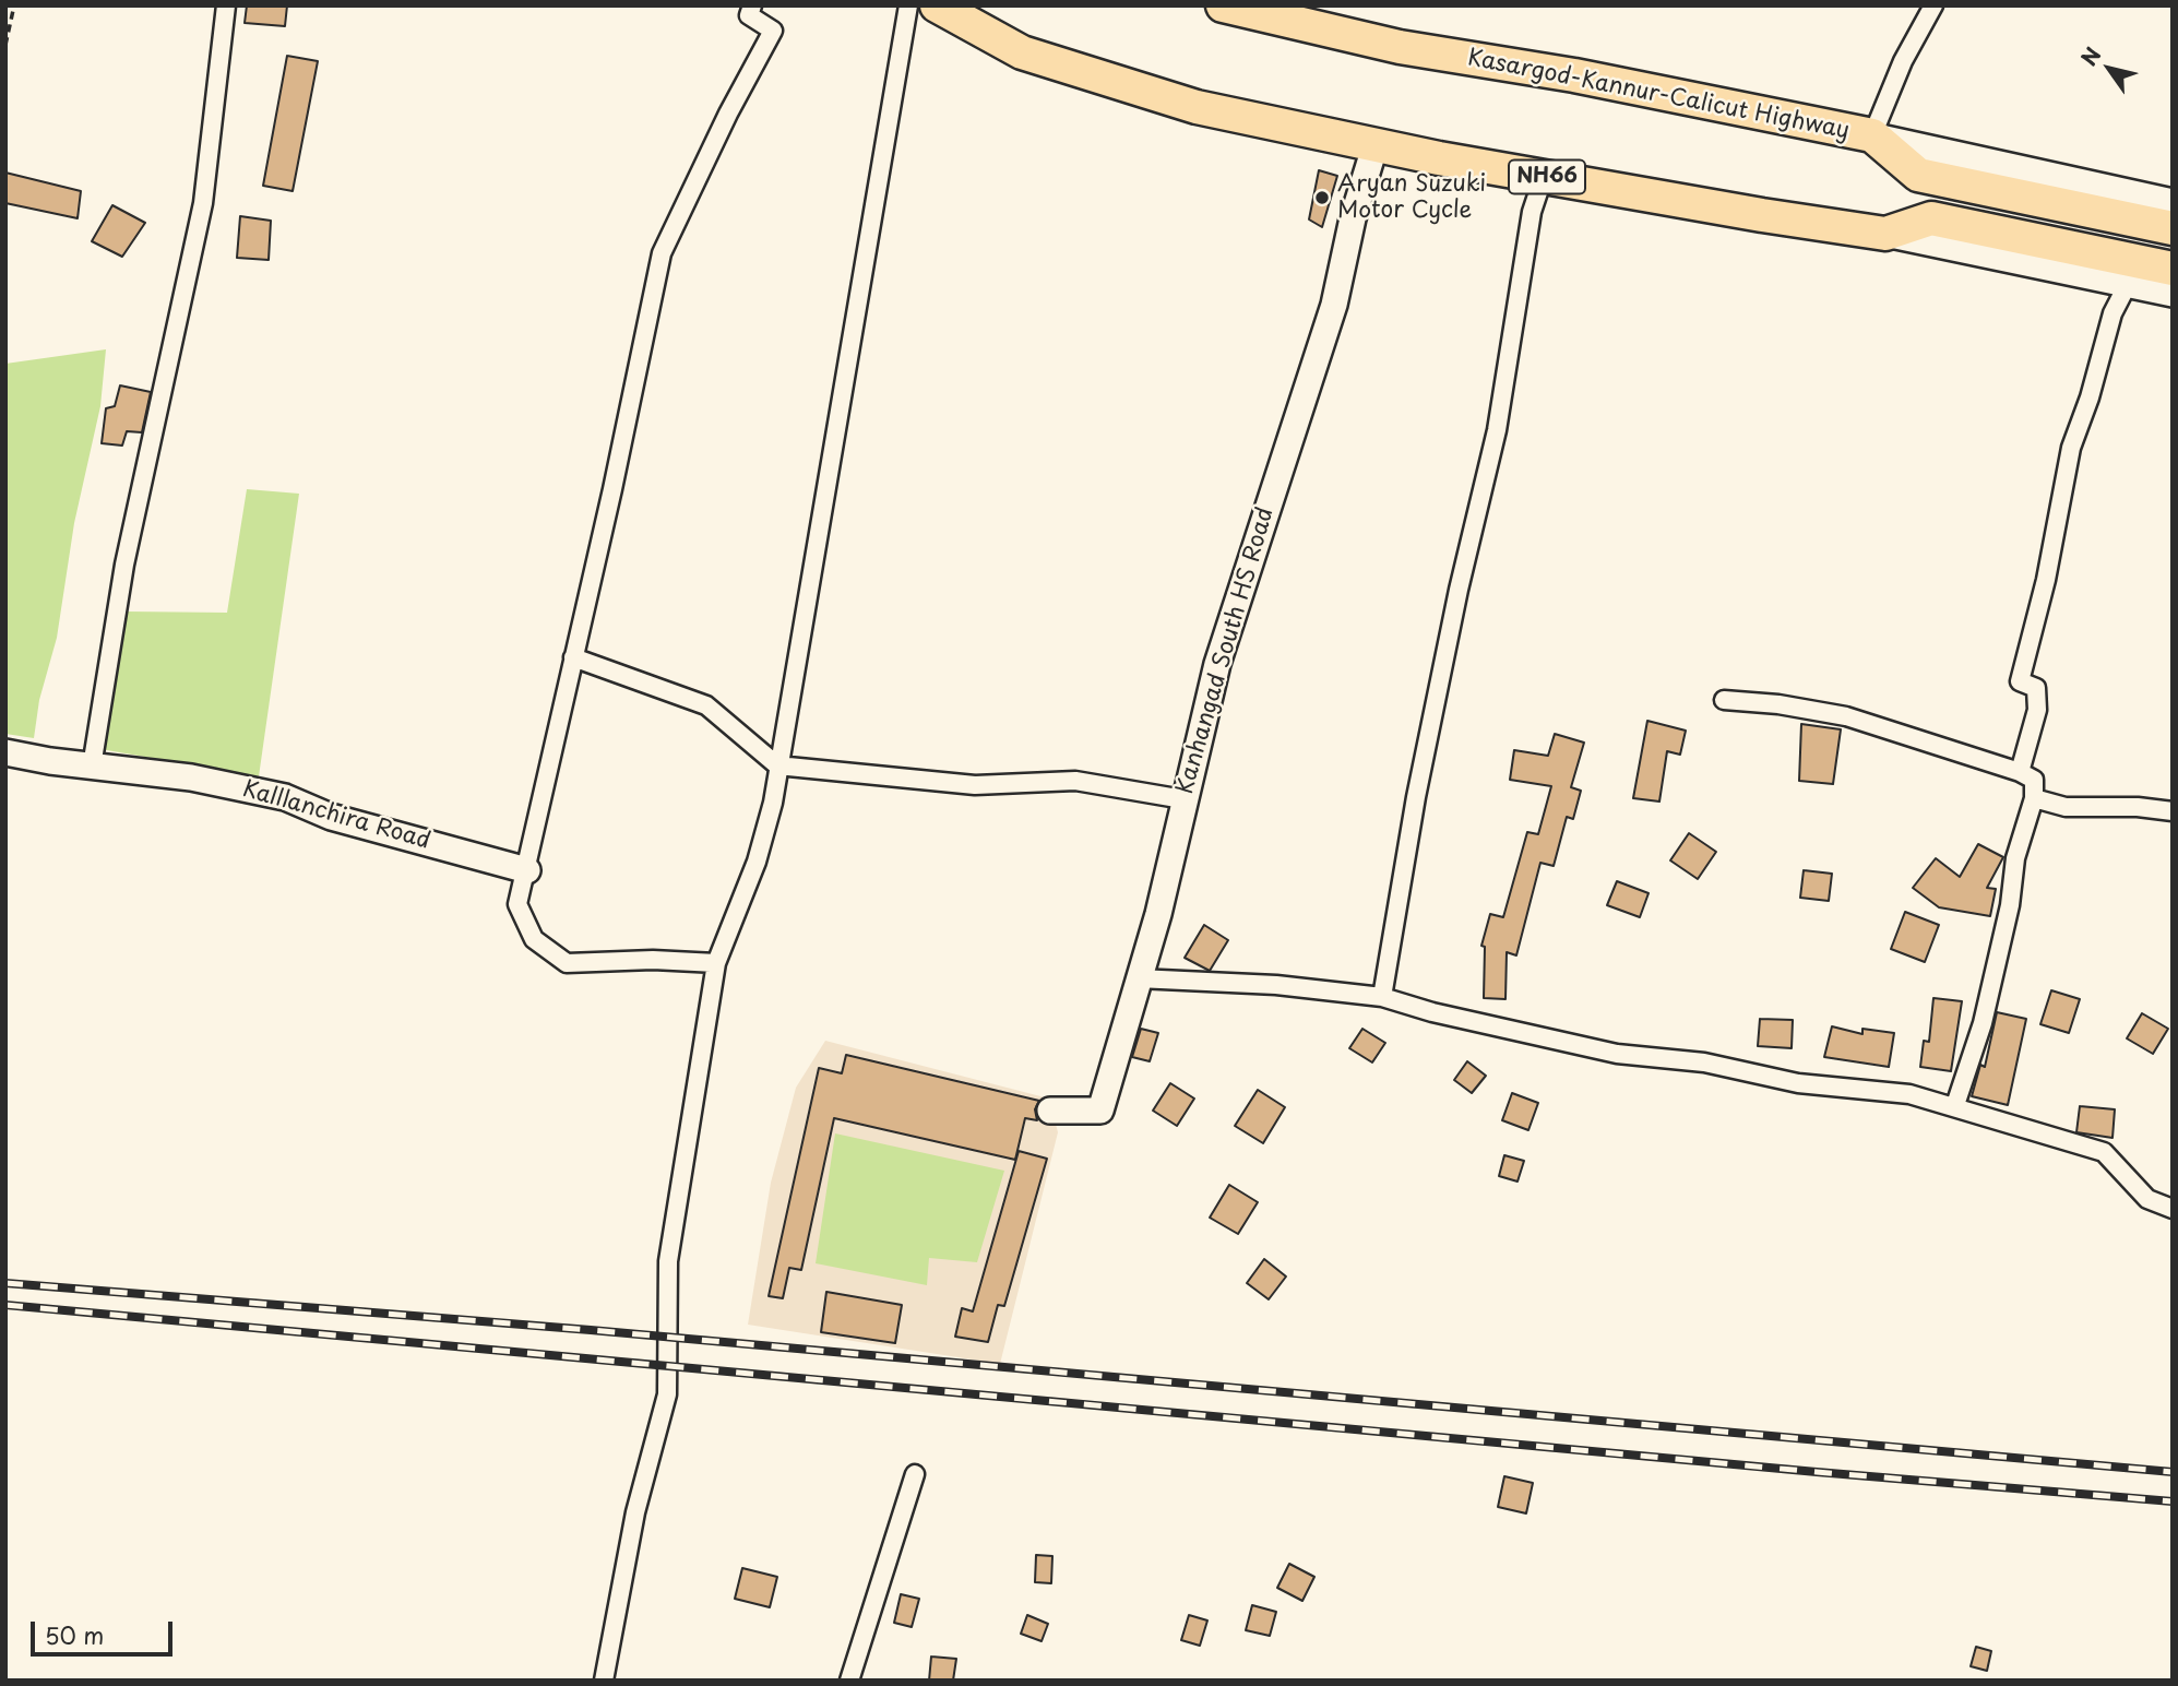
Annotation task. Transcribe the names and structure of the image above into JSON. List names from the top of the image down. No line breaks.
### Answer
{"streets":{"highway":["Kasargod-Kannur-Calicut Highway","NH66"],"street":["Kanhangad South HS Road","Kalllanchira Road"]},"crossings":[["NH66","Kanhangad South HS Road"]],"places":["Aryan Suzuki Motor Cycle"],"scale_bar":"50 m","north":"top left"}
